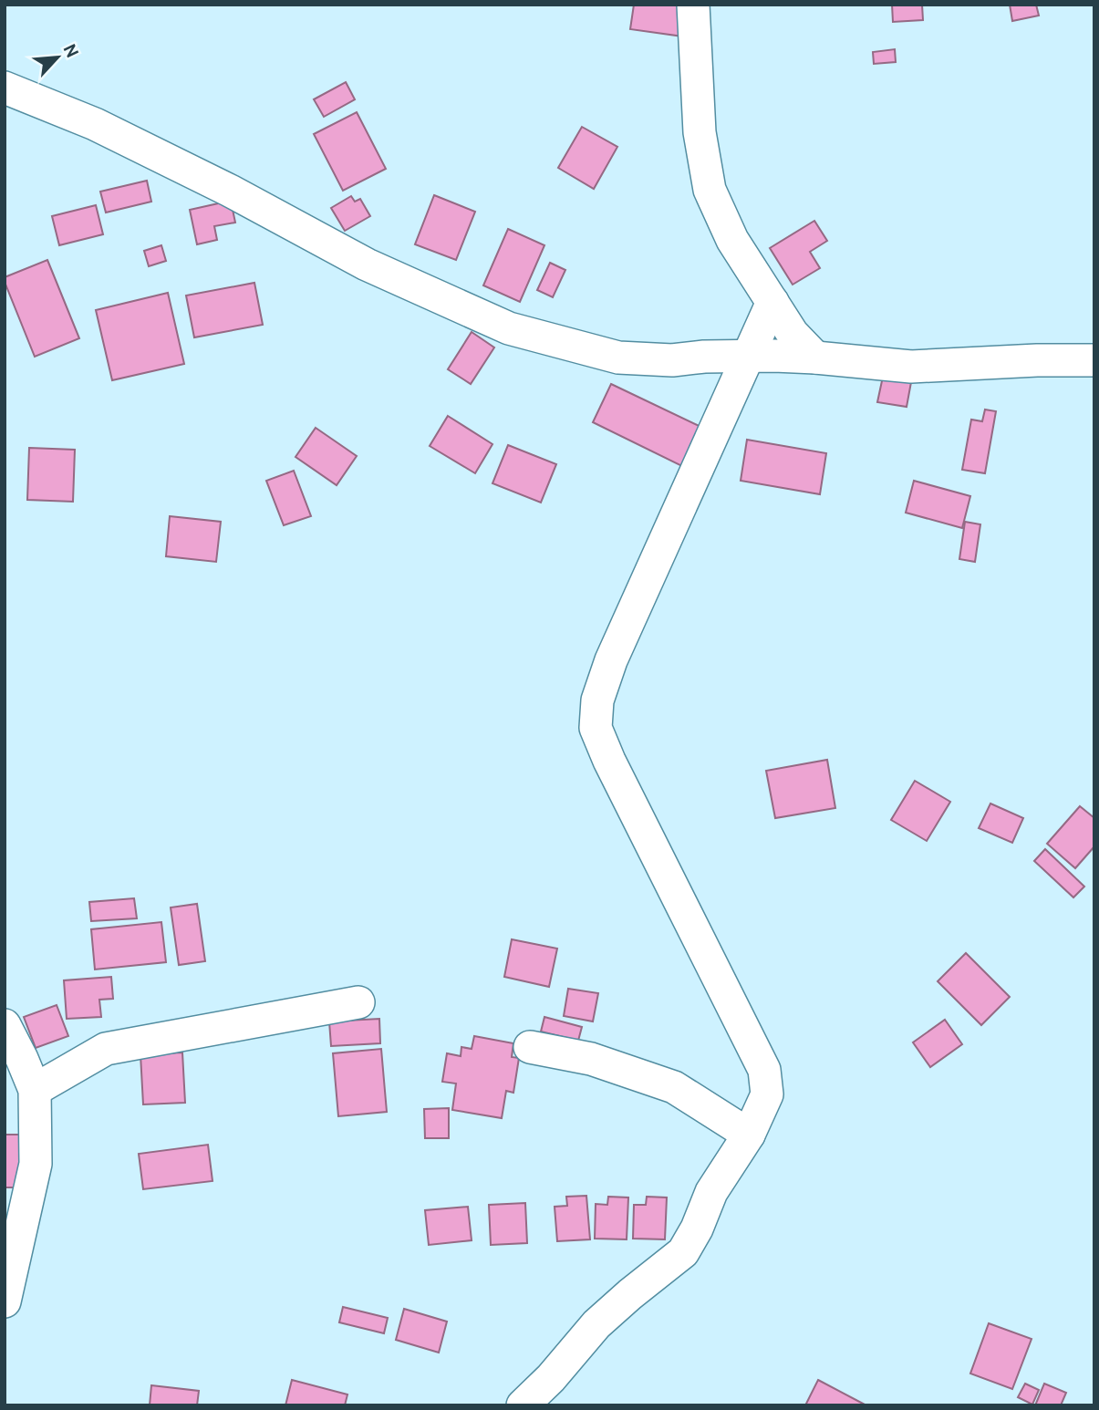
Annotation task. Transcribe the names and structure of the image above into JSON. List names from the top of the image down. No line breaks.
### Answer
{"north":"top right"}
